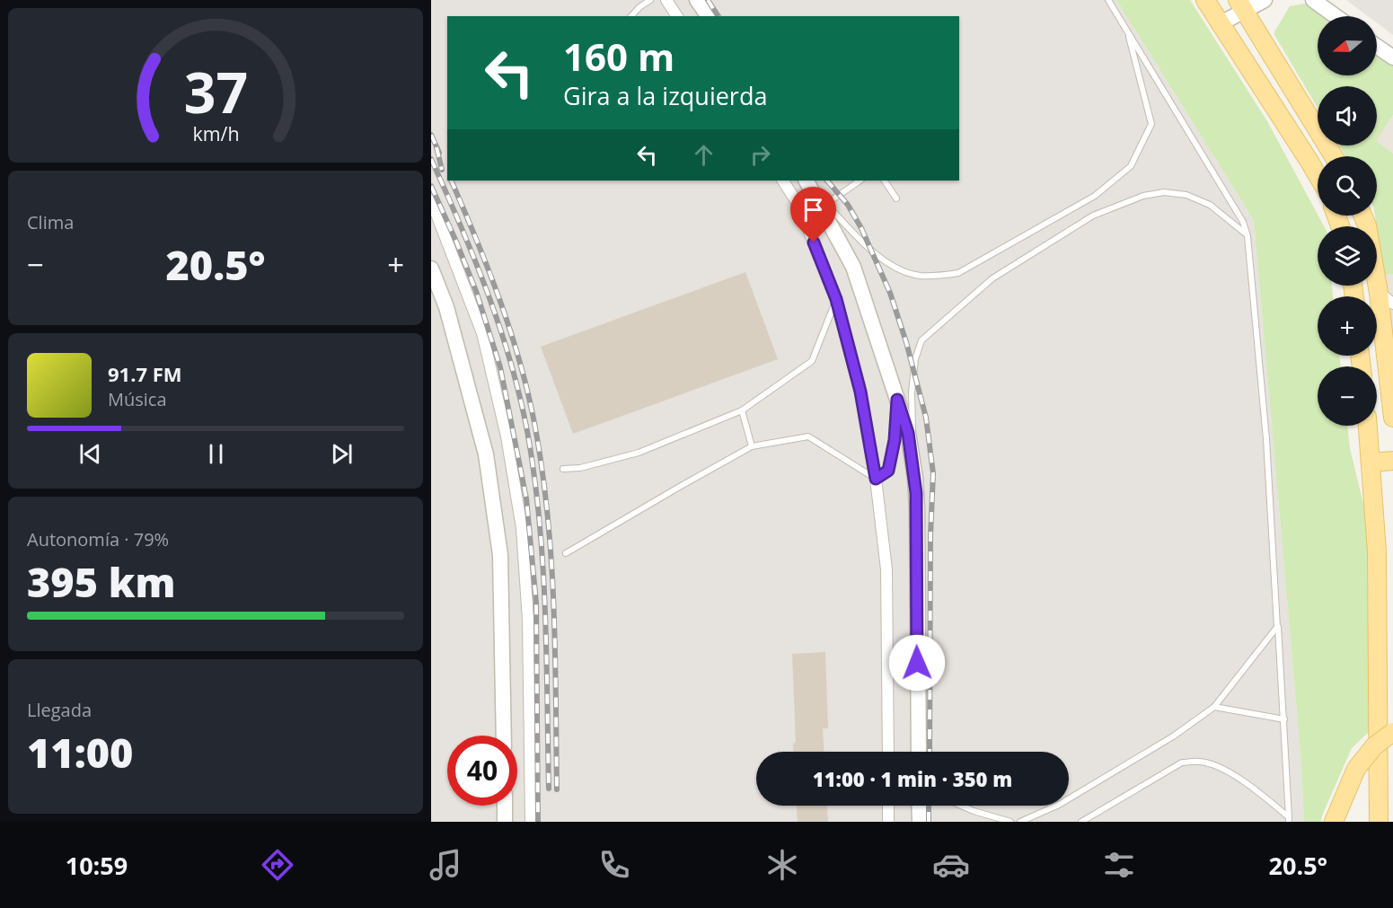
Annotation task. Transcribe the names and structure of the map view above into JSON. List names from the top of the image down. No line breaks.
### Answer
{"north":"left","page":{"map_buttons":["+","−"],"turn":["160 m","Gira a la izquierda"],"tile":["Clima",["Autonomía · 79%","395 km"],["Llegada","11:00"]],"heat":["−","20.5°","+"],"song":["91.7 FM","Música"],"limit":"40","trip":"11:00 · 1 min · 350 m","tabs":["10:59","20.5°"],"gauge":["37","km/h"]}}
